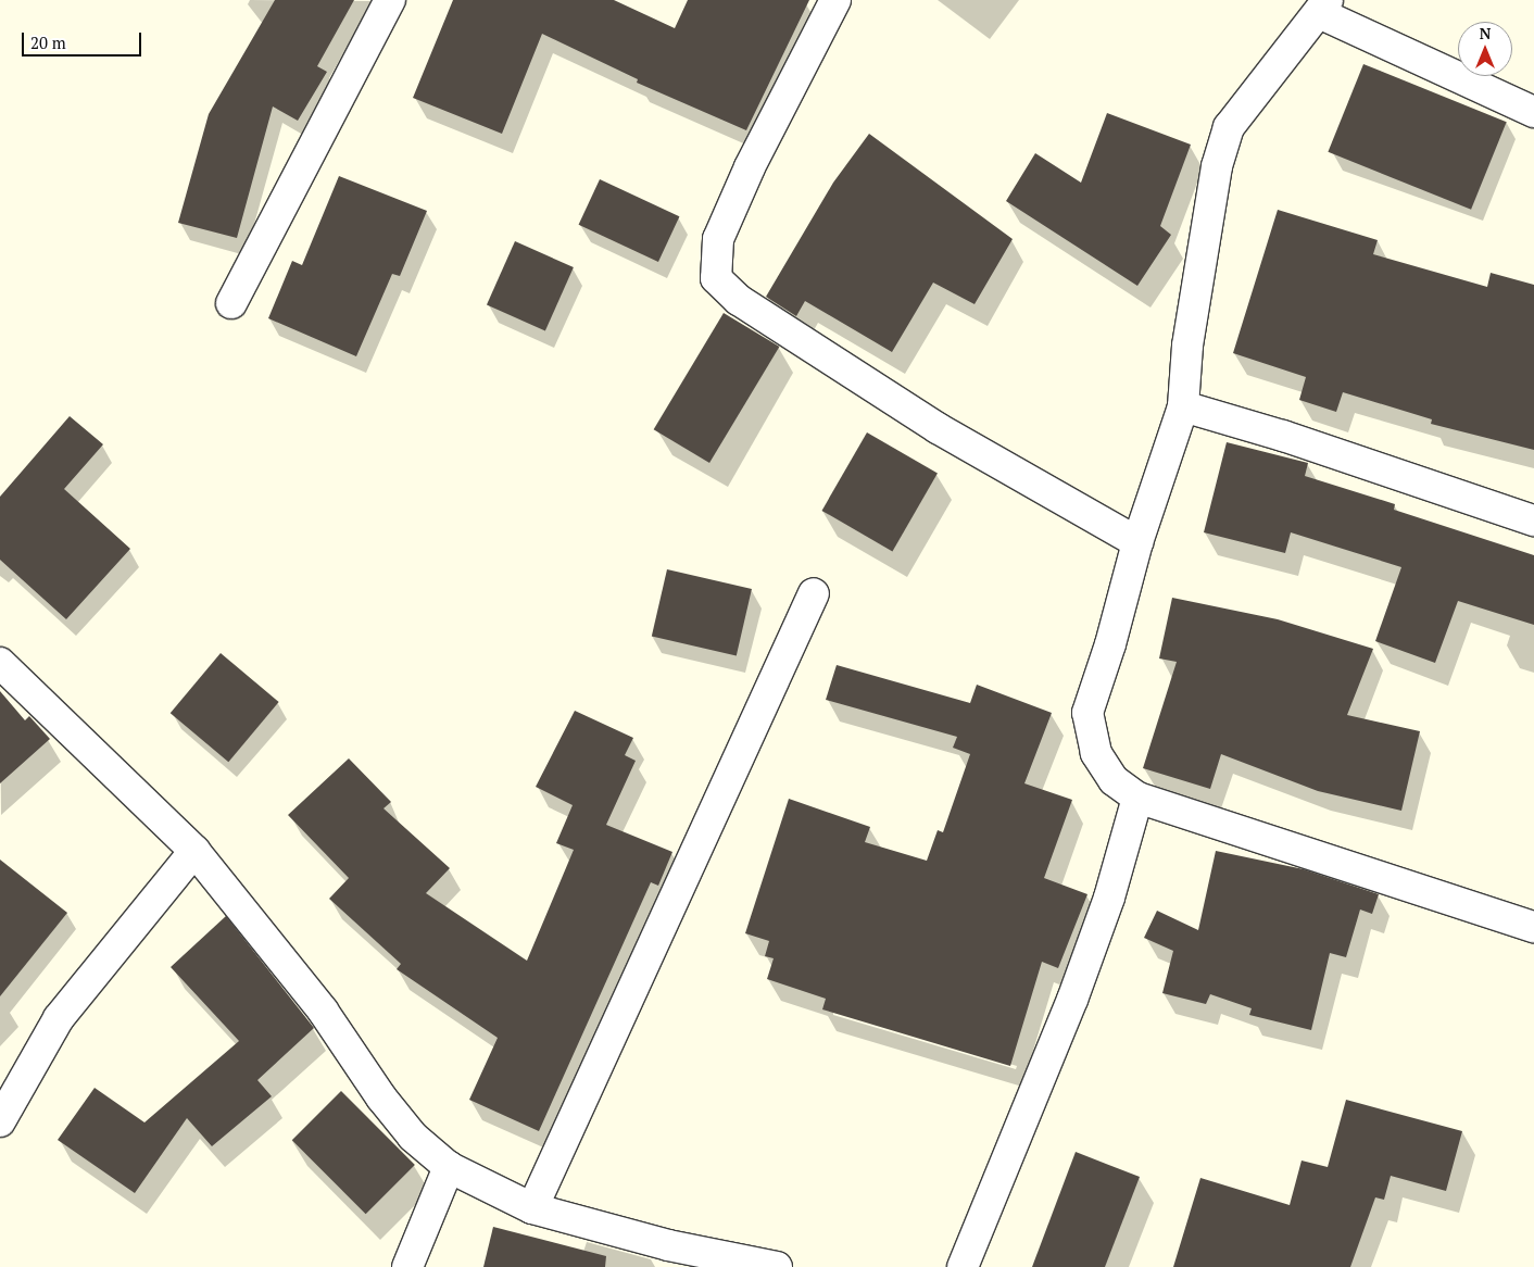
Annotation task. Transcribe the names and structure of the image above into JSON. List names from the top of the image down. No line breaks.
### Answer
{"scale_bar":"20 m","north":"top"}
